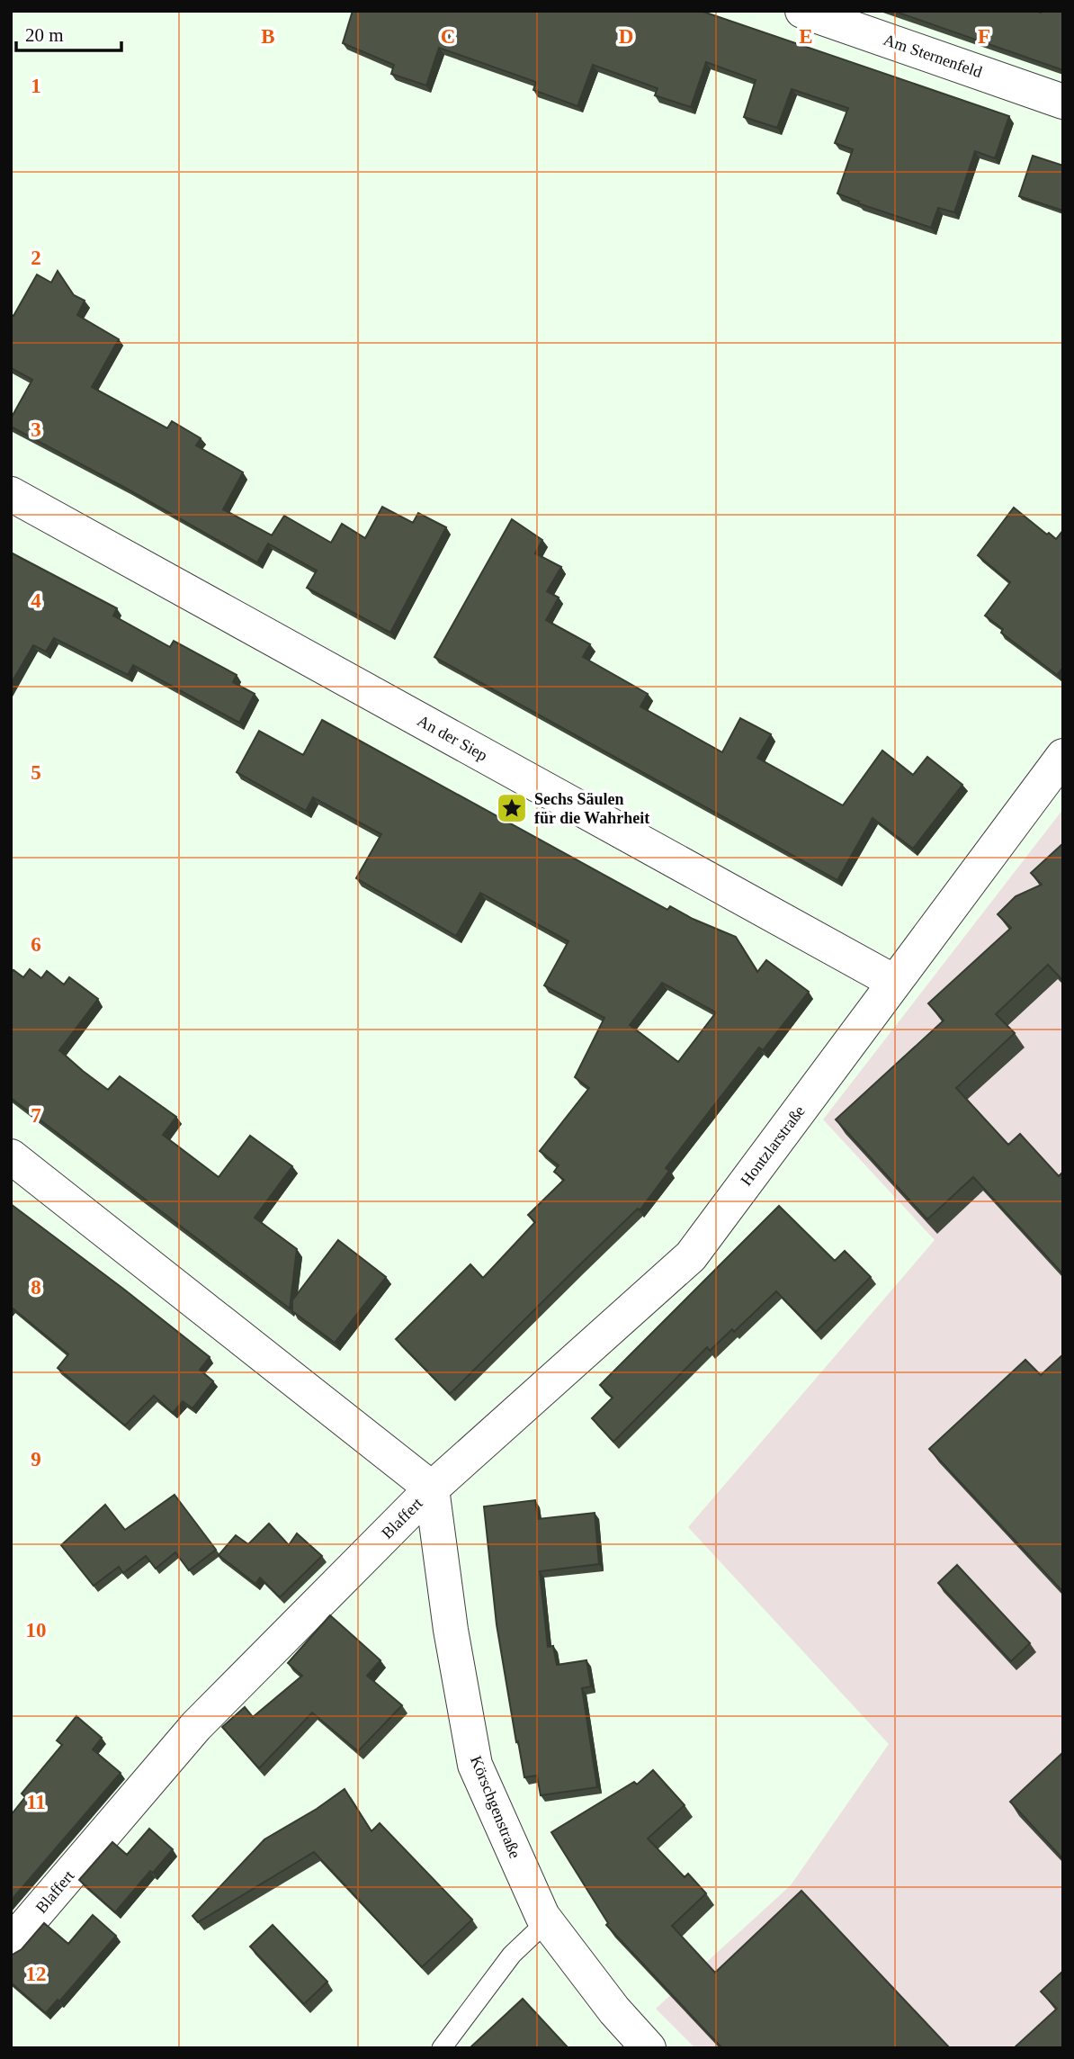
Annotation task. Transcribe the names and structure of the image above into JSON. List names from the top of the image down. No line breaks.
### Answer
{"streets":{"street":["Am Sternenfeld","An der Siep","Hontzlarstraße","Blaffert","Körschgenstraße"]},"crossings":[["An der Siep","Hontzlarstraße"],["Hontzlarstraße","Blaffert"],["Hontzlarstraße","Körschgenstraße"],["Blaffert","Körschgenstraße"]],"places":{"place":["Sechs Säulen für die Wahrheit"]},"scale_bar":"20 m","grid":{"columns":["B","C","D","E","F"],"rows":["1","2","3","4","5","6","7","8","9","10","11","12"]}}
